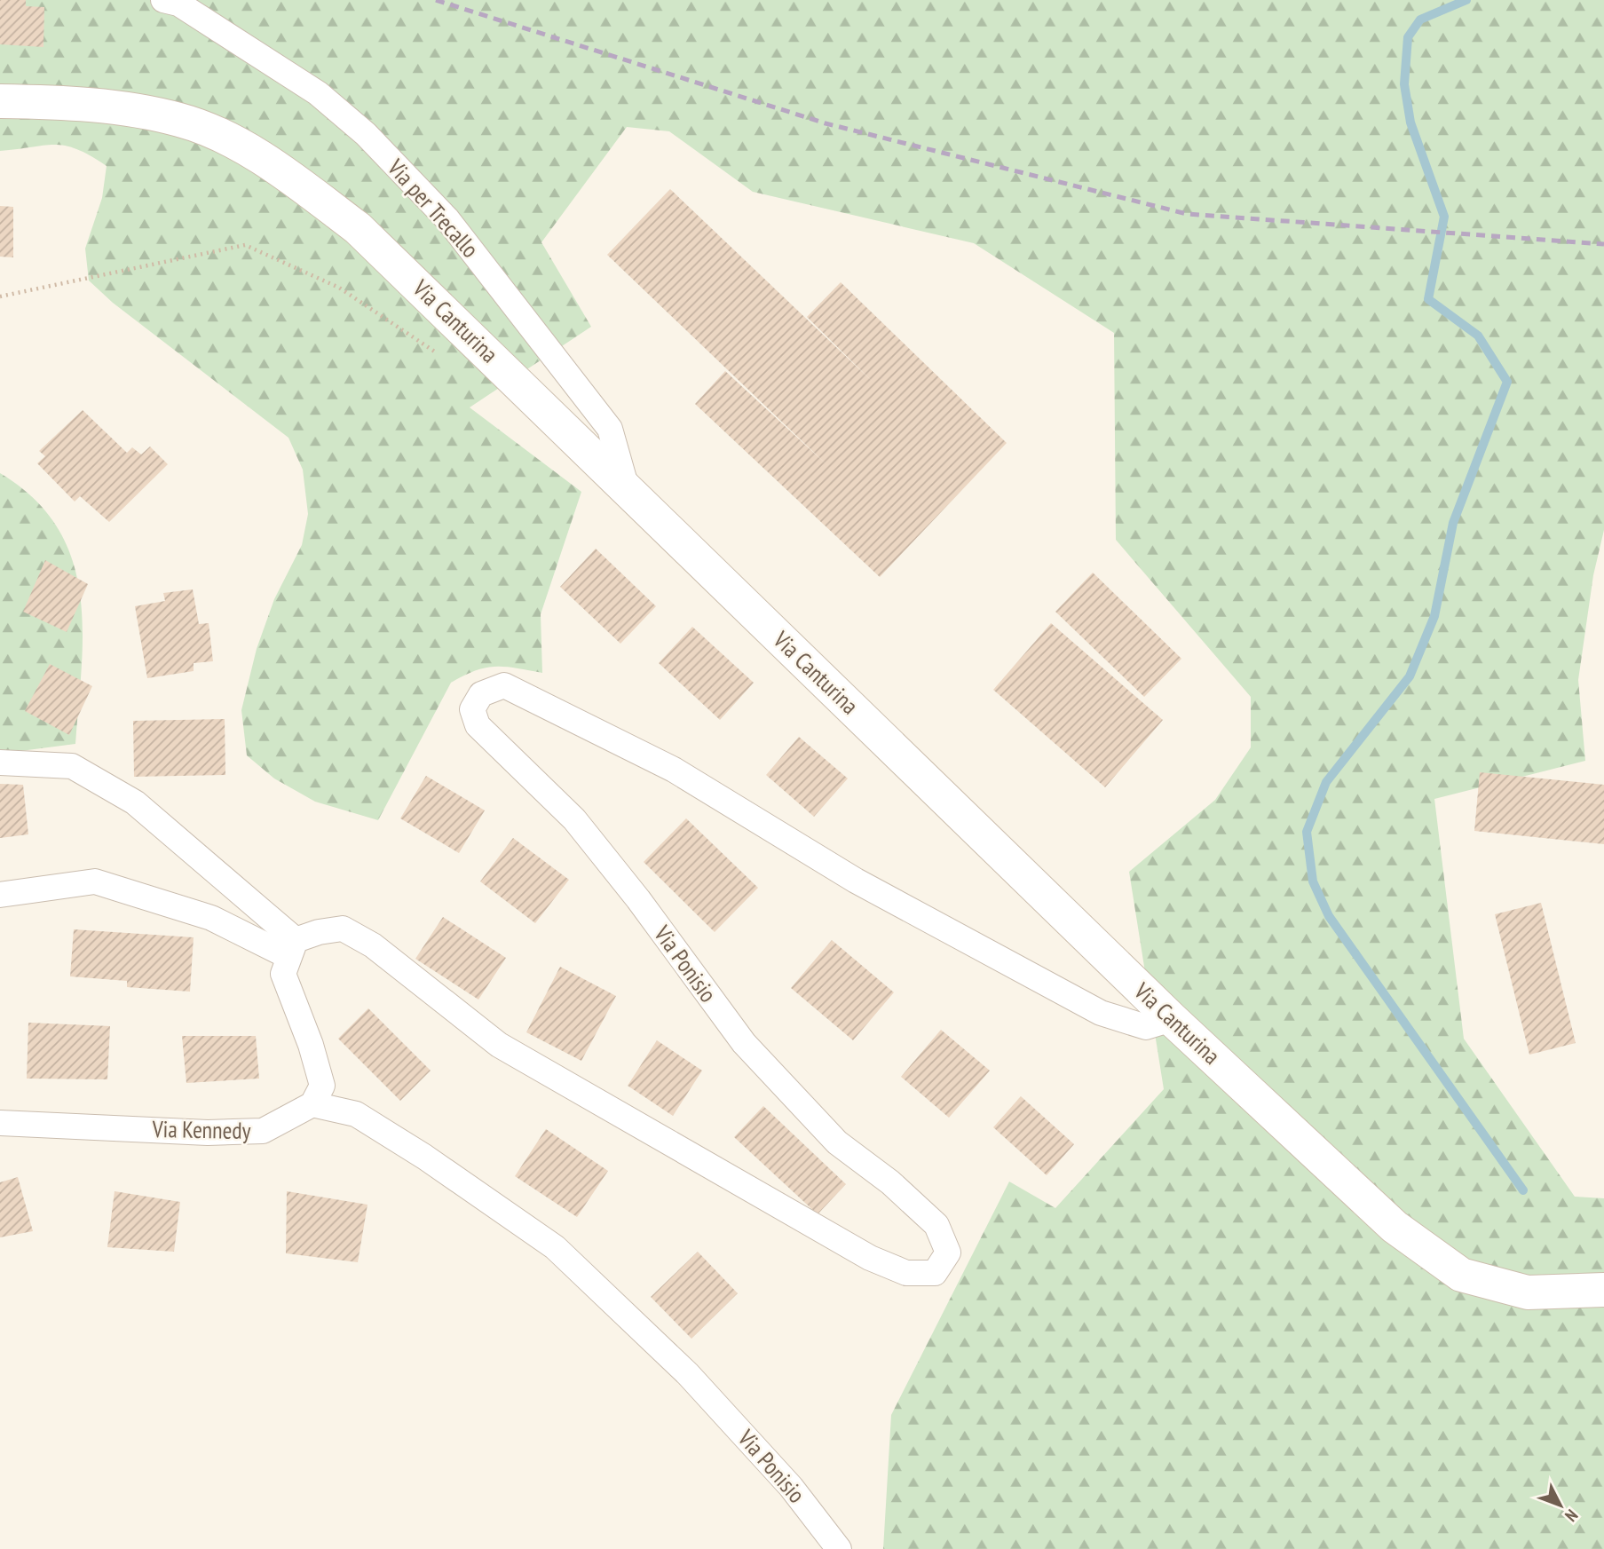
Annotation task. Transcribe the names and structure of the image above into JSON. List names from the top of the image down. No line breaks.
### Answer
{"streets":{"main road":["Via Canturina"],"street":["Via per Trecallo","Via Ponisio","Via Kennedy"]},"crossings":[["Via per Trecallo","Via Canturina"],["Via Canturina","Via Ponisio"],["Via Ponisio","Via Kennedy"]],"north":"bottom right"}
